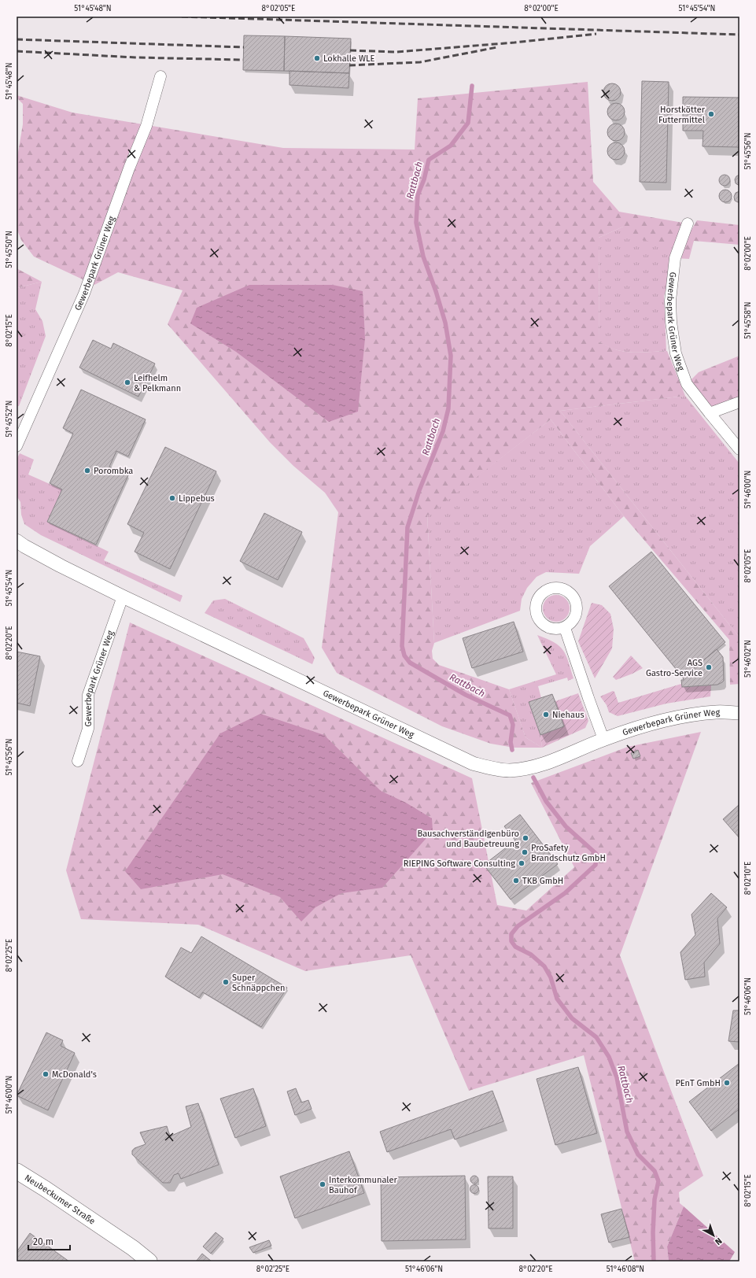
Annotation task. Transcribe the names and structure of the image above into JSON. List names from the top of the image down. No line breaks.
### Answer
{"streets":{"main road":["Neubeckumer Straße"],"street":["Gewerbepark Grüner Weg"]},"water":["Rattbach"],"places":["Lokhalle WLE","Horstkötter Futtermittel","Leifhelm & Pelkmann","Porombka","Lippebus","AGS Gastro-Service","Niehaus","Bausachverständigenbüro und Baubetreuung","ProSafety Brandschutz GmbH","RIEPING Software Consulting","TKB GmbH","Super Schnäppchen","McDonald's","PEnT GmbH","Interkommunaler Bauhof"],"scale_bar":"20 m","north":"bottom right","coordinates":["51°45'48\"N","8°02'05\"E","8°02'00\"E","51°45'54\"N","51°45'56\"N","51°45'50\"N","51°45'58\"N","8°02'15\"E","51°45'52\"N","51°46'00\"N","8°02'20\"E","51°46'02\"N","8°02'10\"E","8°02'25\"E","51°46'06\"N","51°46'08\"N"]}
